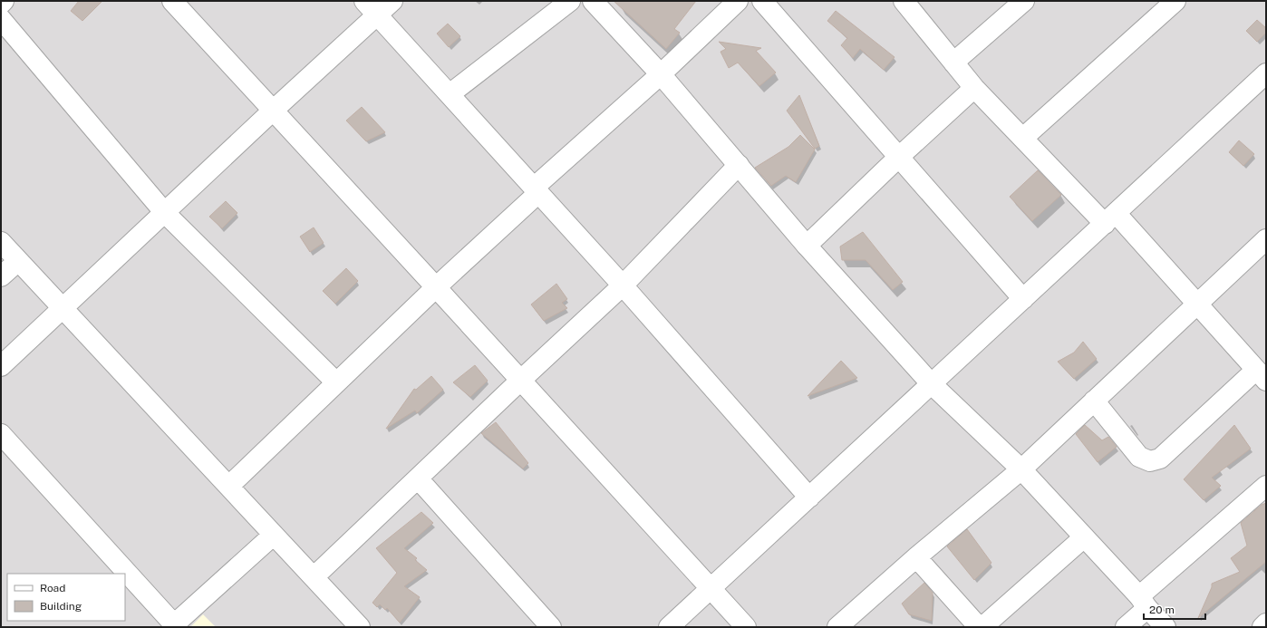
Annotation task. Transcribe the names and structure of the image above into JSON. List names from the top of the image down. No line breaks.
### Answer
{"legend":["Road","Building"],"scale_bar":"20 m"}
